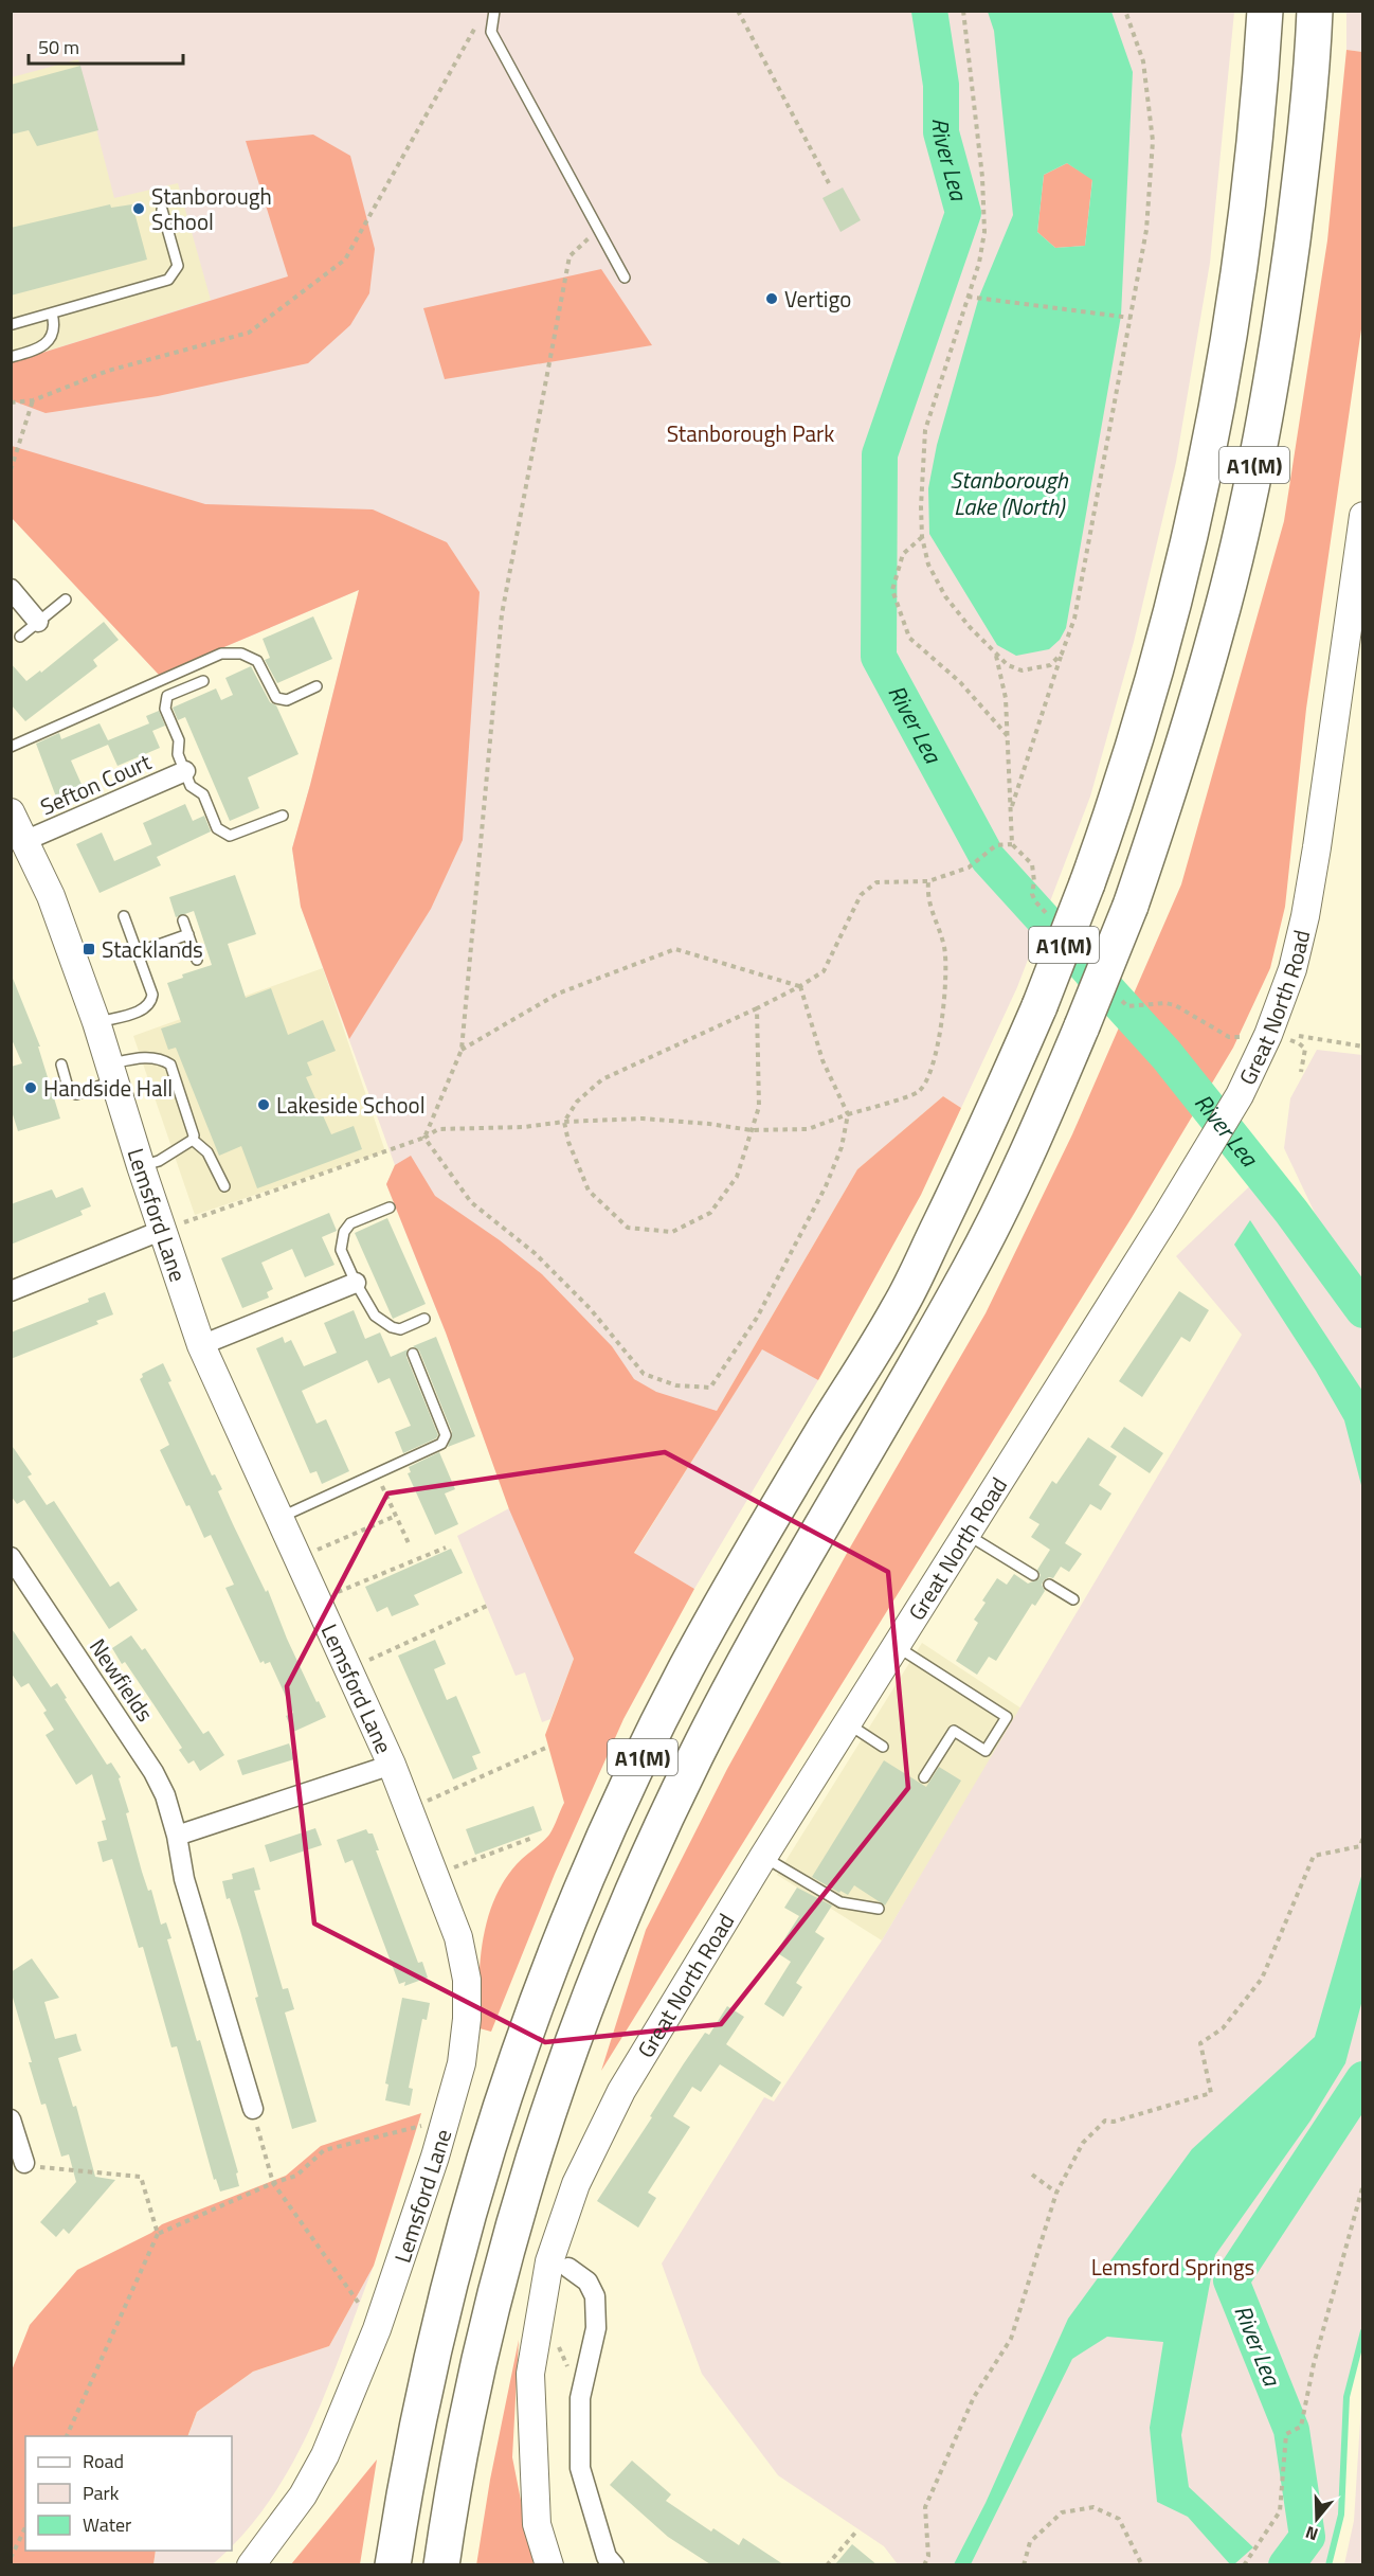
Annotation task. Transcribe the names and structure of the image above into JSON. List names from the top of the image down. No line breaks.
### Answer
{"streets":{"highway":["A1(M)"],"main road":["Great North Road","Lemsford Lane"],"street":["Sefton Court","Newfields"]},"crossings":[["Sefton Court","Lemsford Lane"]],"water":["River Lea","Stanborough Lake (North)"],"parks":["Stanborough Park","Lemsford Springs"],"places":{"other":["Stanborough School","Vertigo","Handside Hall","Lakeside School"],"transit":["Stacklands"]},"legend":["Road","Park","Water"],"scale_bar":"50 m","north":"bottom"}
